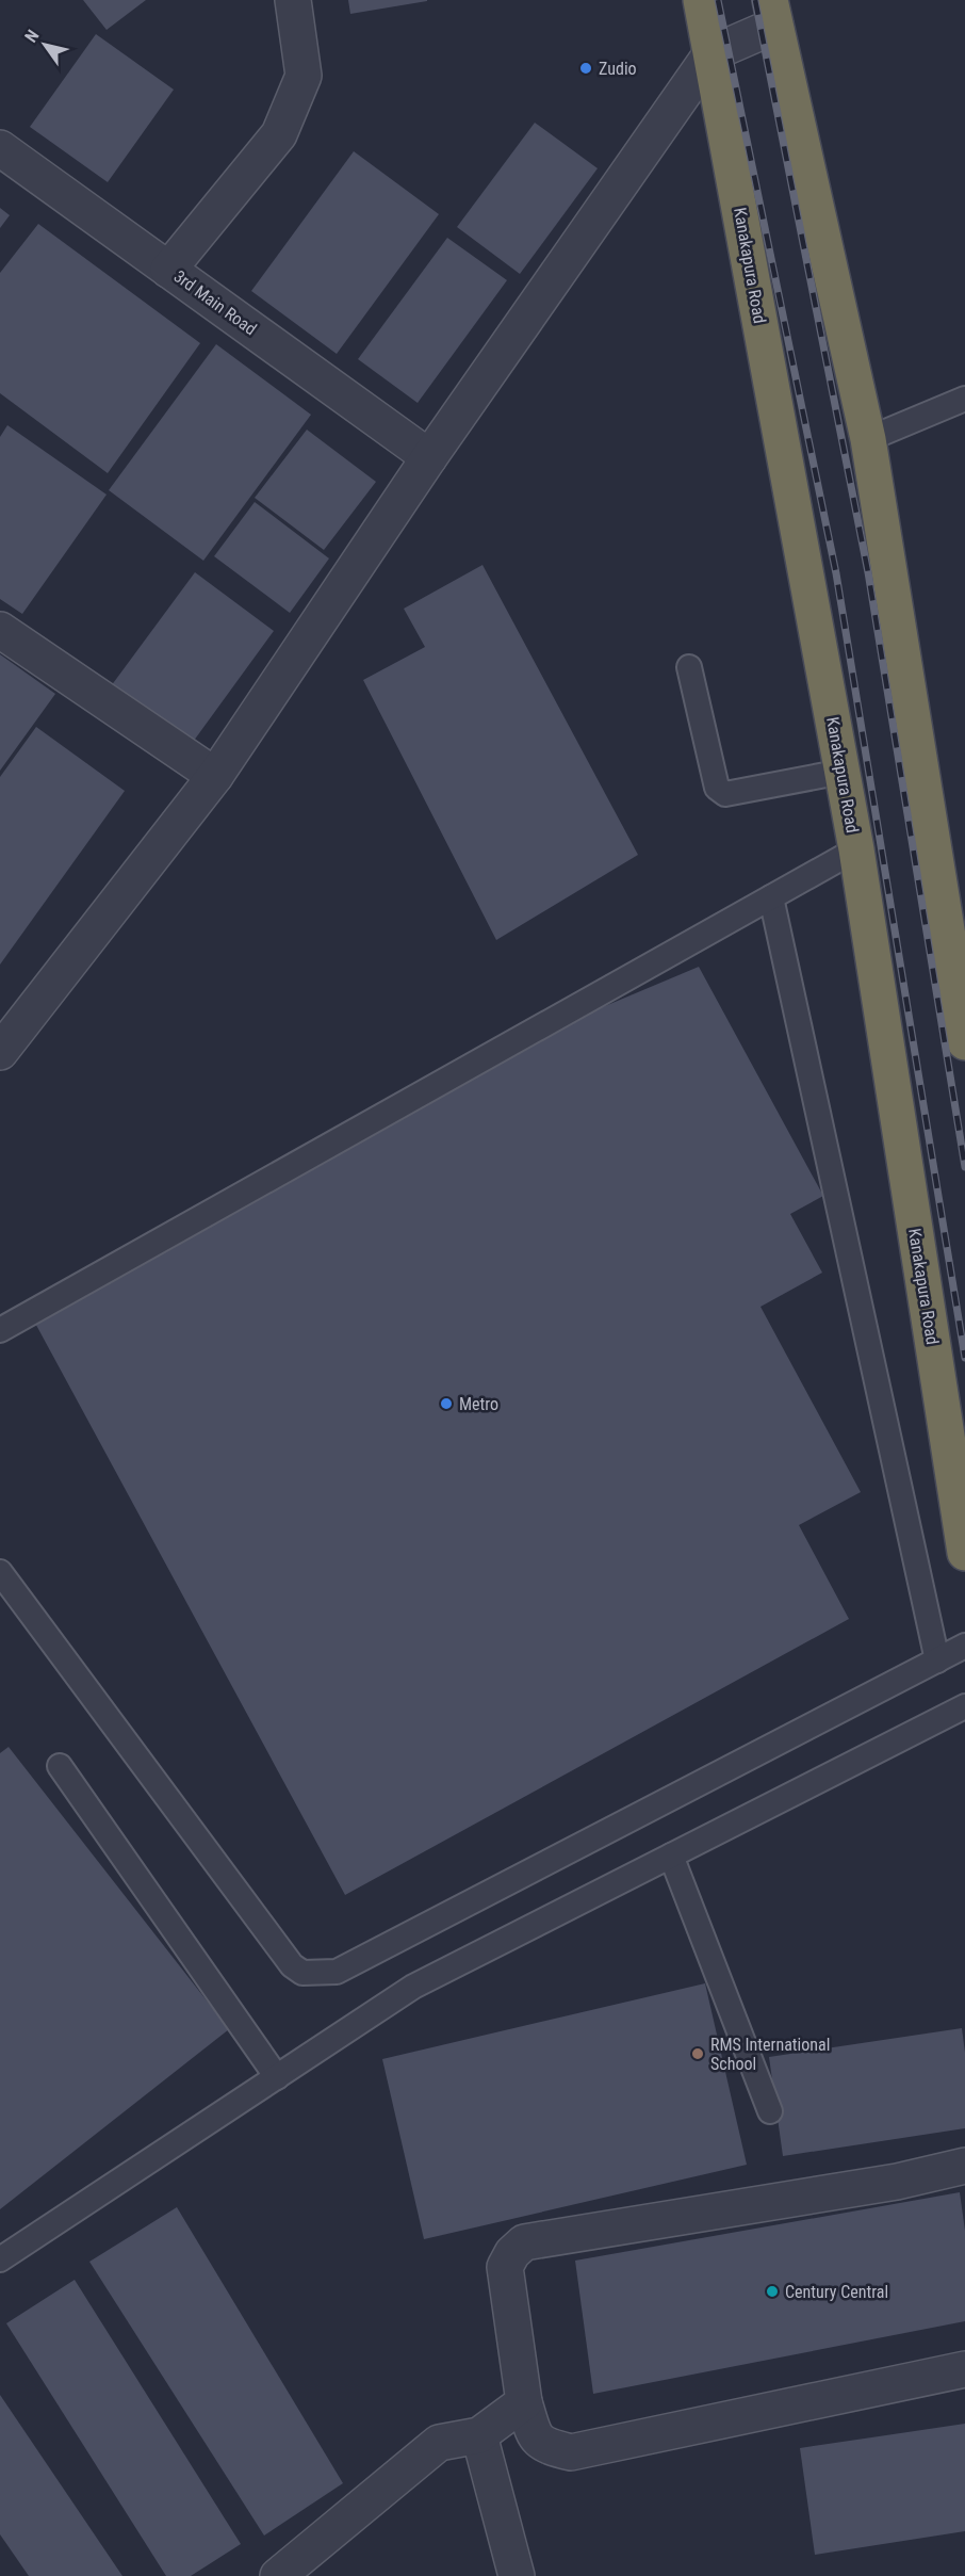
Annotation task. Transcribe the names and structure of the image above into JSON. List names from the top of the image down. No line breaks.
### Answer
{"streets":{"highway":["Kanakapura Road"],"street":["3rd Main Road"]},"places":["Zudio","Metro","RMS International School","Century Central"],"north":"top left"}
